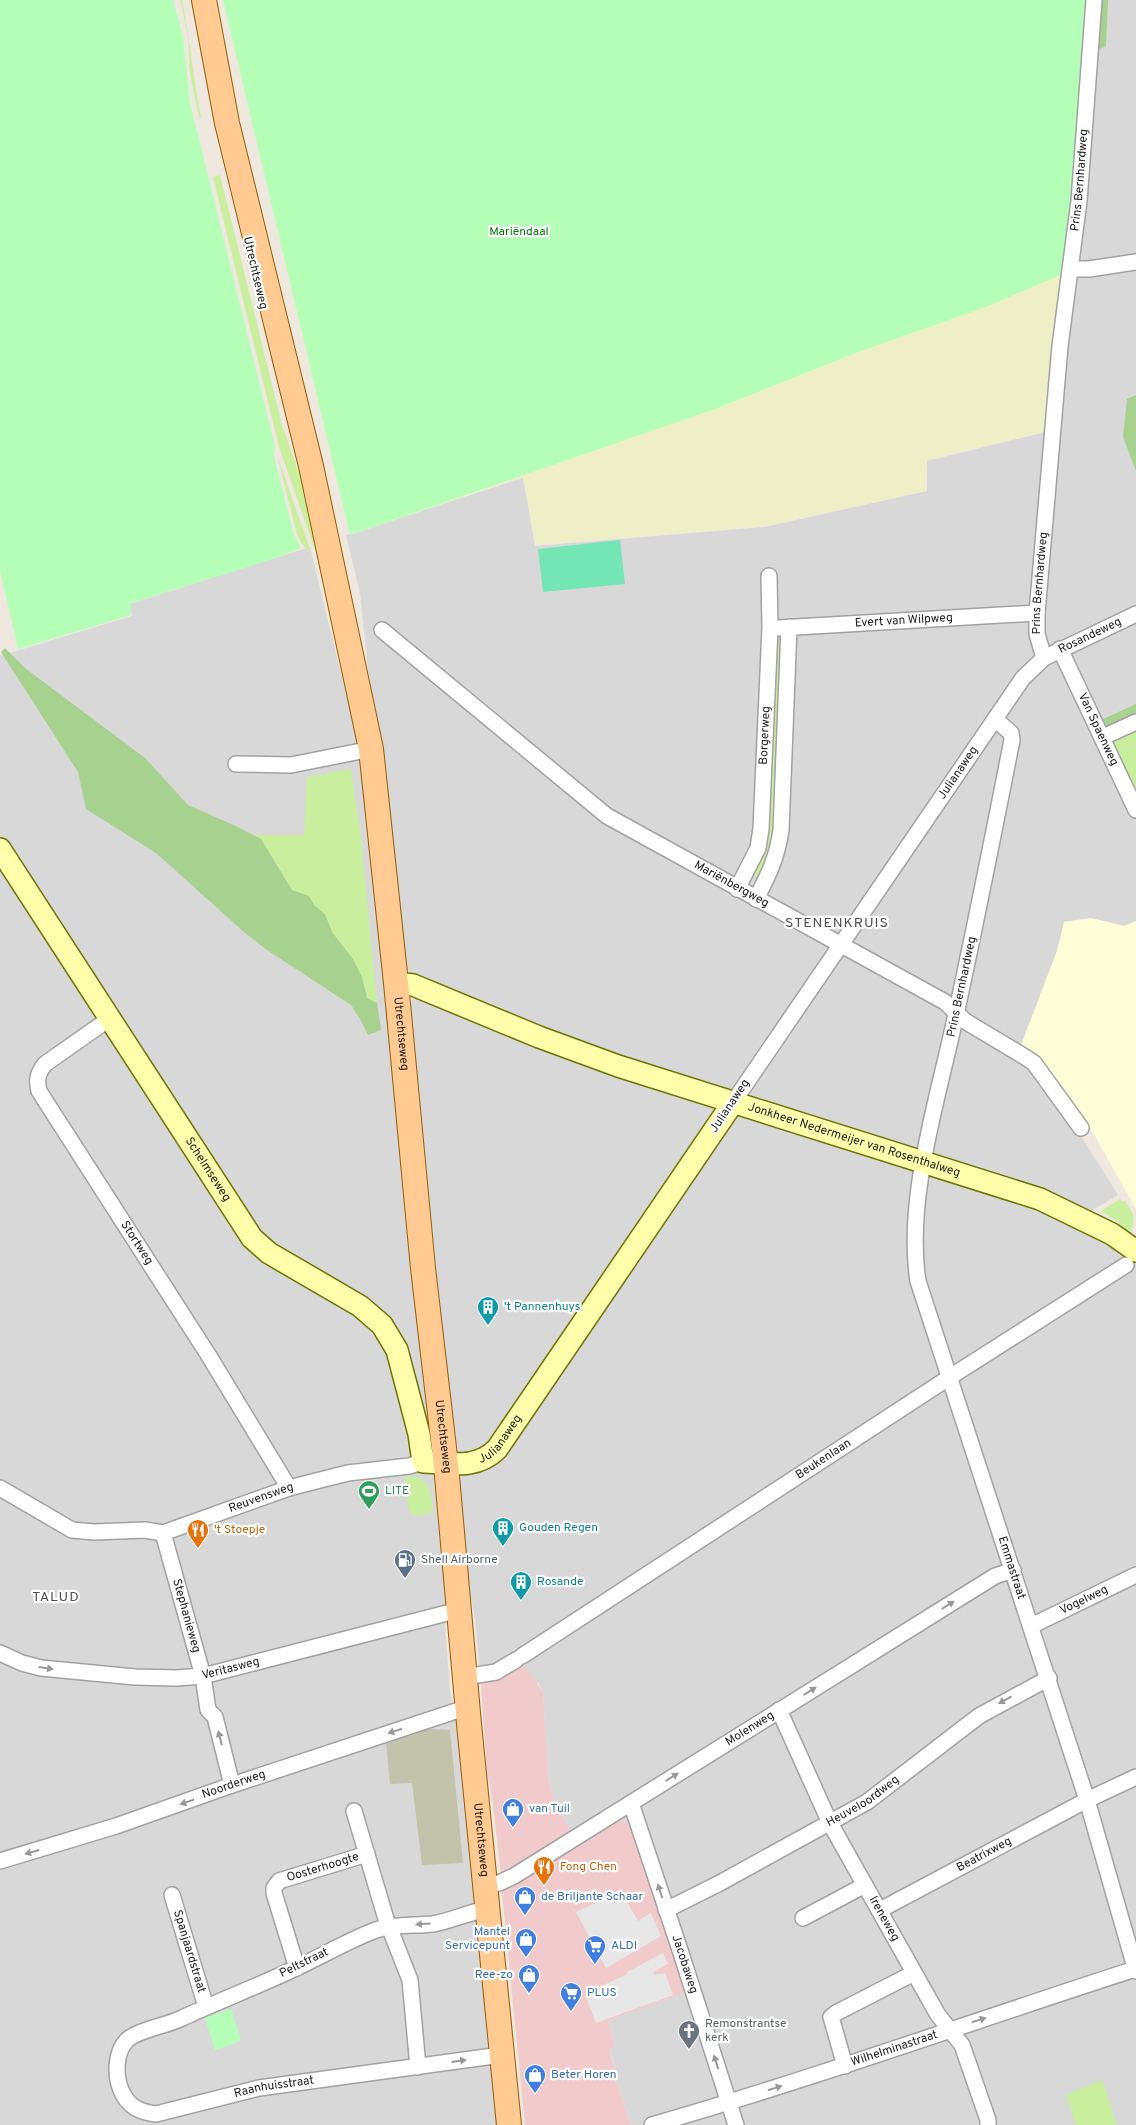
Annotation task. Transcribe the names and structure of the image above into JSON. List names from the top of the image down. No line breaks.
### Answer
{"streets":{"main road":["Utrechtseweg"],"street":["Prins Bernhardweg","Evert van Wilpweg","Rosandeweg","Van Spaenweg","Borgerweg","Julianaweg","Mariënbergweg","Jonkheer Nedermeijer van Rosenthalweg","Schelmseweg","Stortweg","Beukenlaan","Reuvensweg","Emmastraat","Vogelweg","Stephanieweg","Veritasweg","Molenweg","Noorderweg","Heuveloordweg","Beatrixweg","Oosterhoogte","Ireneweg","Spanjaardstraat","Peltstraat","Jacobaweg","Wilhelminastraat","Raanhuisstraat"]},"crossings":[["Prins Bernhardweg","Evert van Wilpweg"],["Prins Bernhardweg","Rosandeweg"],["Prins Bernhardweg","Julianaweg"],["Prins Bernhardweg","Mariënbergweg"],["Prins Bernhardweg","Jonkheer Nedermeijer van Rosenthalweg"],["Prins Bernhardweg","Emmastraat"],["Utrechtseweg","Julianaweg"],["Utrechtseweg","Jonkheer Nedermeijer van Rosenthalweg"],["Utrechtseweg","Schelmseweg"],["Utrechtseweg","Beukenlaan"],["Utrechtseweg","Reuvensweg"],["Utrechtseweg","Veritasweg"],["Utrechtseweg","Molenweg"],["Utrechtseweg","Noorderweg"],["Utrechtseweg","Peltstraat"],["Utrechtseweg","Raanhuisstraat"],["Evert van Wilpweg","Borgerweg"],["Rosandeweg","Van Spaenweg"],["Borgerweg","Mariënbergweg"],["Julianaweg","Mariënbergweg"],["Julianaweg","Jonkheer Nedermeijer van Rosenthalweg"],["Julianaweg","Schelmseweg"],["Julianaweg","Reuvensweg"],["Jonkheer Nedermeijer van Rosenthalweg","Beukenlaan"],["Jonkheer Nedermeijer van Rosenthalweg","Emmastraat"],["Schelmseweg","Stortweg"],["Schelmseweg","Reuvensweg"],["Stortweg","Reuvensweg"],["Beukenlaan","Emmastraat"],["Reuvensweg","Stephanieweg"],["Emmastraat","Vogelweg"],["Emmastraat","Molenweg"],["Emmastraat","Heuveloordweg"],["Emmastraat","Beatrixweg"],["Emmastraat","Wilhelminastraat"],["Stephanieweg","Veritasweg"],["Stephanieweg","Noorderweg"],["Molenweg","Ireneweg"],["Molenweg","Jacobaweg"],["Heuveloordweg","Ireneweg"],["Heuveloordweg","Jacobaweg"],["Beatrixweg","Ireneweg"],["Oosterhoogte","Peltstraat"],["Ireneweg","Wilhelminastraat"],["Spanjaardstraat","Peltstraat"],["Peltstraat","Raanhuisstraat"],["Jacobaweg","Wilhelminastraat"]],"one_way":["Stephanieweg","Veritasweg","Molenweg","Noorderweg","Heuveloordweg","Jacobaweg","Wilhelminastraat"],"districts":["STENENKRUIS","TALUD"],"parks":["Mariëndaal"],"places":{"building":["'t Pannenhuys","Gouden Regen","Rosande"],"sports":["LITE"],"restaurant":["'t Stoepje","Fong Chen"],"fuel station":["Shell Airborne"],"shop":["van Tuil","de Briljante Schaar","Mantel Servicepunt","Ree-zo","Beter Horen"],"supermarket":["ALDI","PLUS"],"church":["Remonstrantse kerk"]}}
